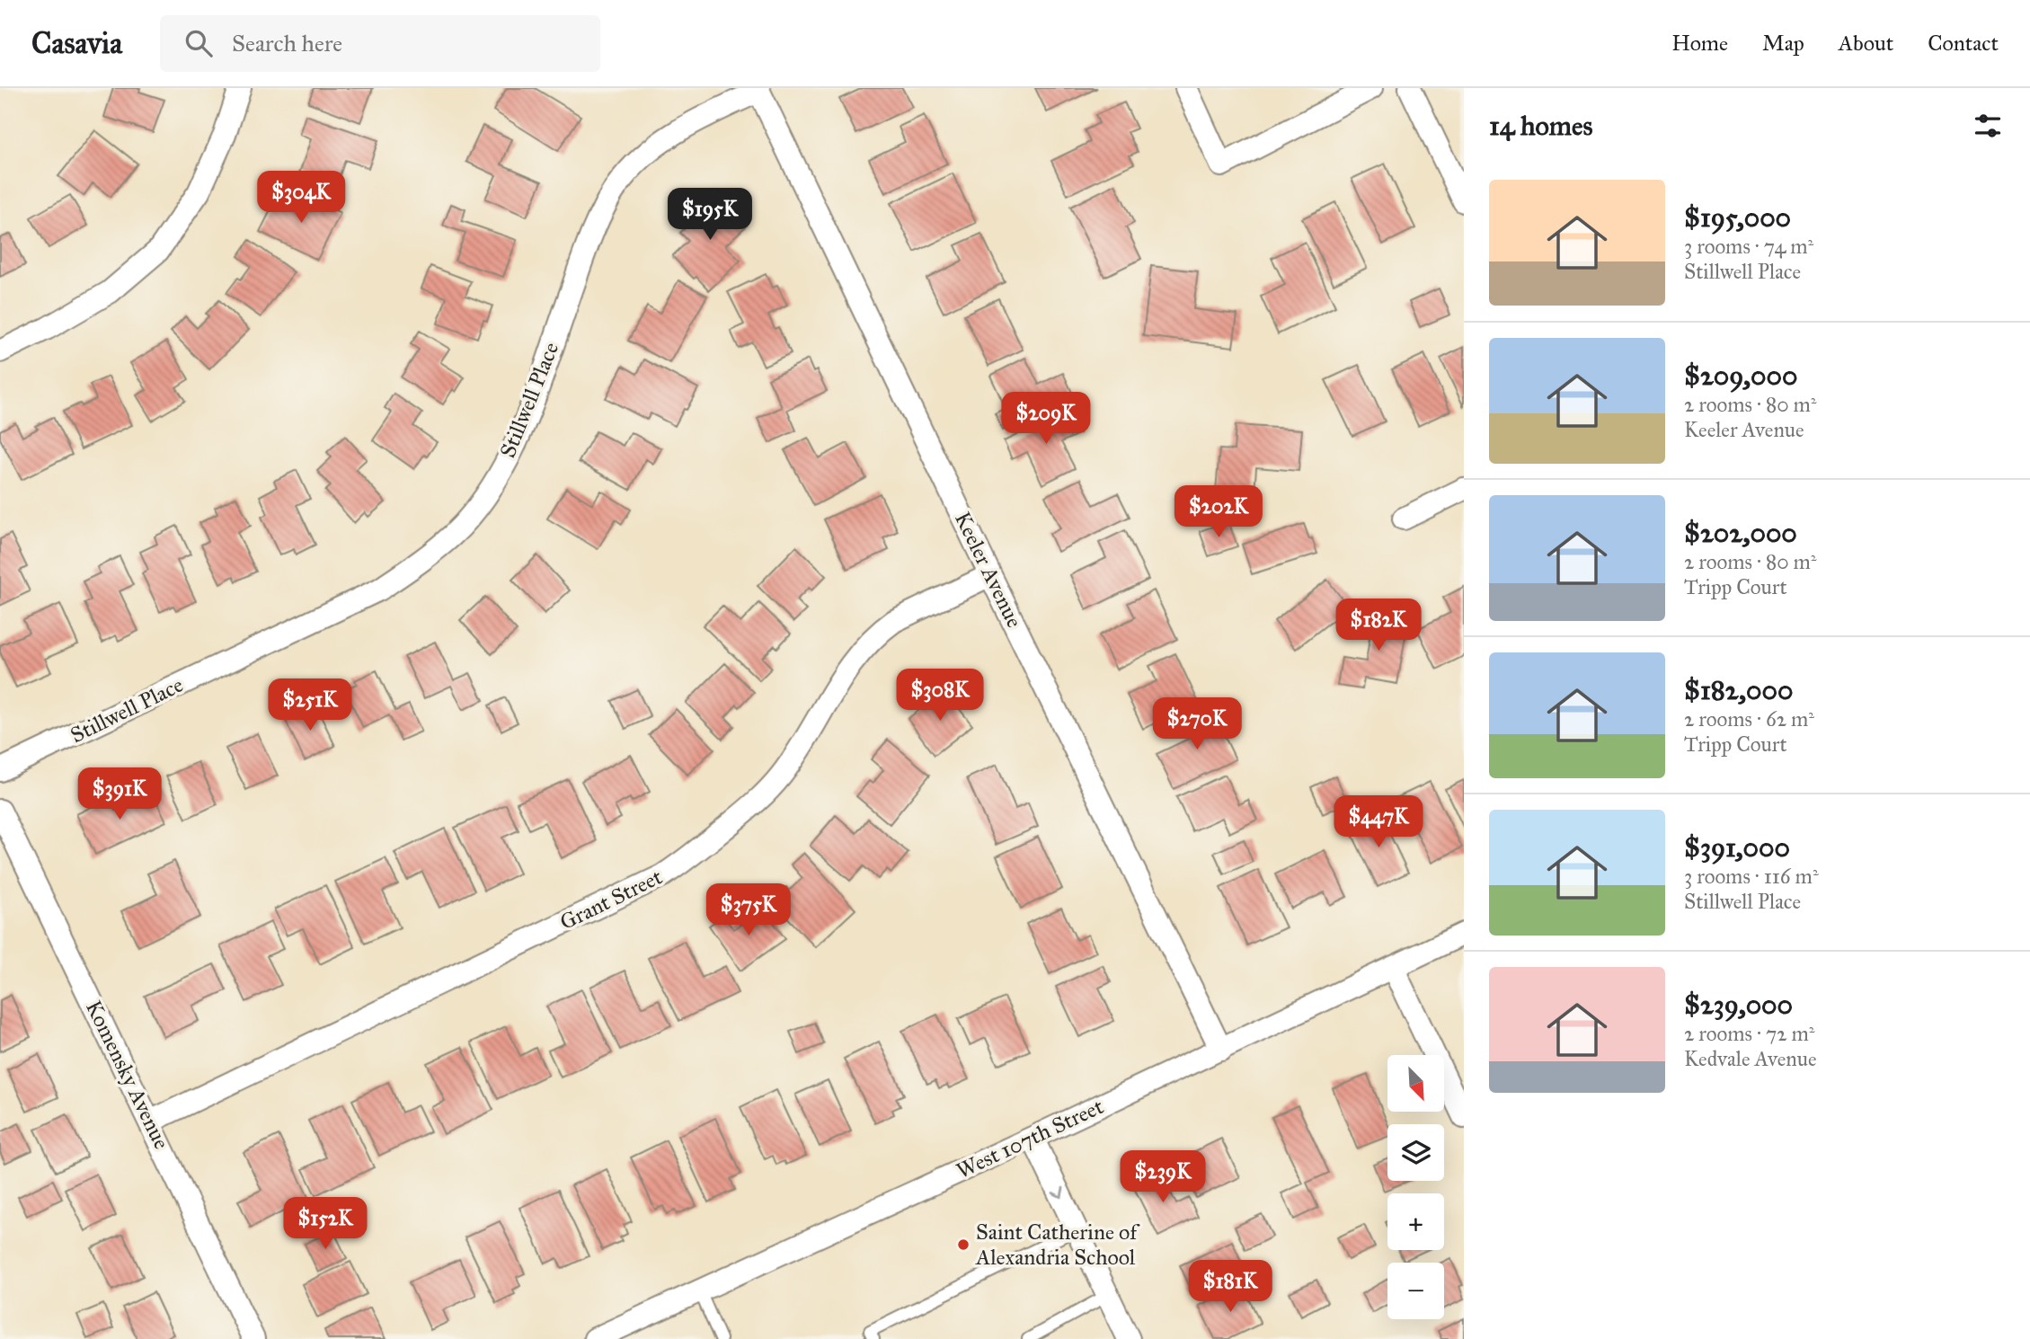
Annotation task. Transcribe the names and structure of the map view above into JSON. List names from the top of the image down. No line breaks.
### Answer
{"streets":{"street":["Stillwell Place","Keeler Avenue","Grant Street","Komensky Avenue","West 107th Street"]},"crossings":[["Stillwell Place","Keeler Avenue"],["Keeler Avenue","Grant Street"],["Keeler Avenue","West 107th Street"],["Grant Street","Komensky Avenue"]],"places":["Saint Catherine of Alexandria School"],"north":"bottom right","page":{"header":"Casavia","search":"Search here","nav":["Home","Map","About","Contact"],"heading":"14 homes","list":[{"name":"$195,000","note":"3 rooms · 74 m² · Stillwell Place"},{"name":"$209,000","note":"2 rooms · 80 m² · Keeler Avenue"},{"name":"$202,000","note":"2 rooms · 80 m² · Tripp Court"},{"name":"$182,000","note":"2 rooms · 62 m² · Tripp Court"},{"name":"$391,000","note":"3 rooms · 116 m² · Stillwell Place"},{"name":"$239,000","note":"2 rooms · 72 m² · Kedvale Avenue"}],"price":["$304K","$195K","$209K","$202K","$182K","$308K","$251K","$270K","$391K","$447K","$375K","$239K","$152K","$181K"],"map_buttons":["+","−"]}}
